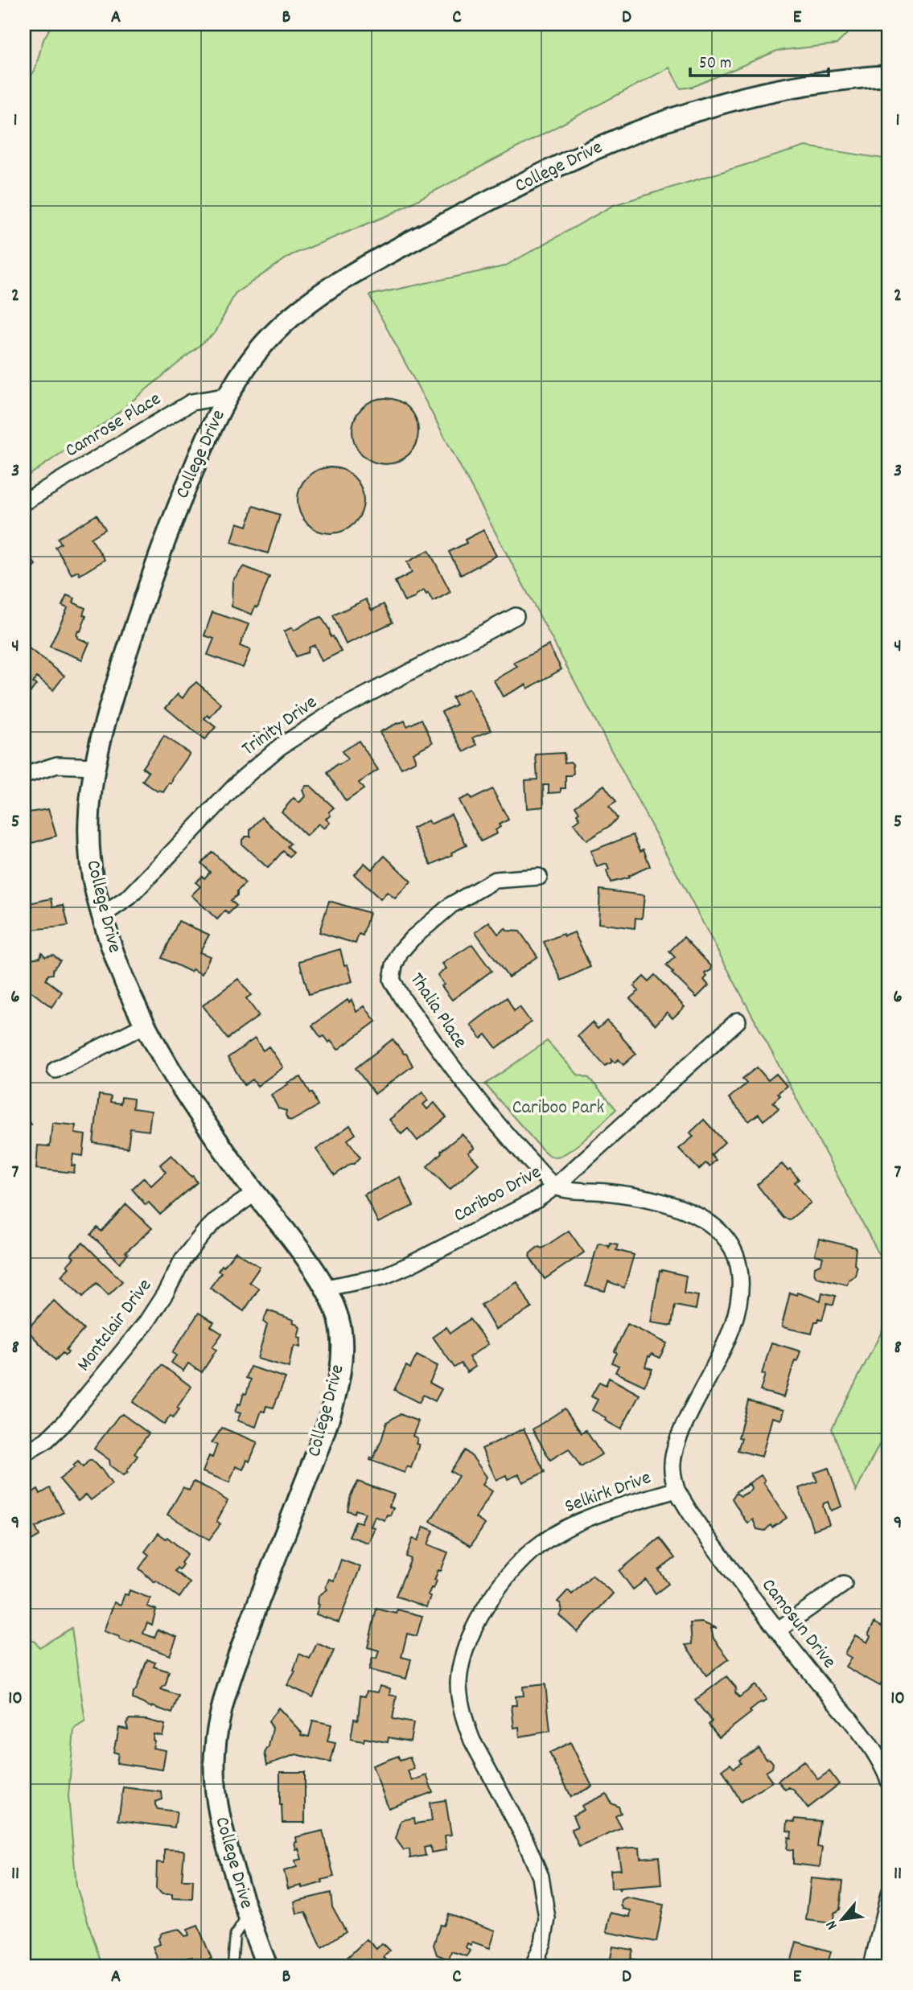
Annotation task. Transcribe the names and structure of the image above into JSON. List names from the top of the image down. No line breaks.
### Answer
{"streets":{"street":["College Drive","Camrose Place","Trinity Drive","Thalia Place","Cariboo Drive","Montclair Drive","Selkirk Drive","Camosun Drive"]},"crossings":[["College Drive","Camrose Place"],["College Drive","Trinity Drive"],["College Drive","Cariboo Drive"],["College Drive","Montclair Drive"],["Thalia Place","Cariboo Drive"],["Thalia Place","Selkirk Drive"],["Cariboo Drive","Selkirk Drive"],["Selkirk Drive","Camosun Drive"]],"parks":["Cariboo Park"],"scale_bar":"50 m","north":"bottom left","grid":{"columns":["A","B","C","D","E"],"rows":["1","2","3","4","5","6","7","8","9","10","11"]}}
